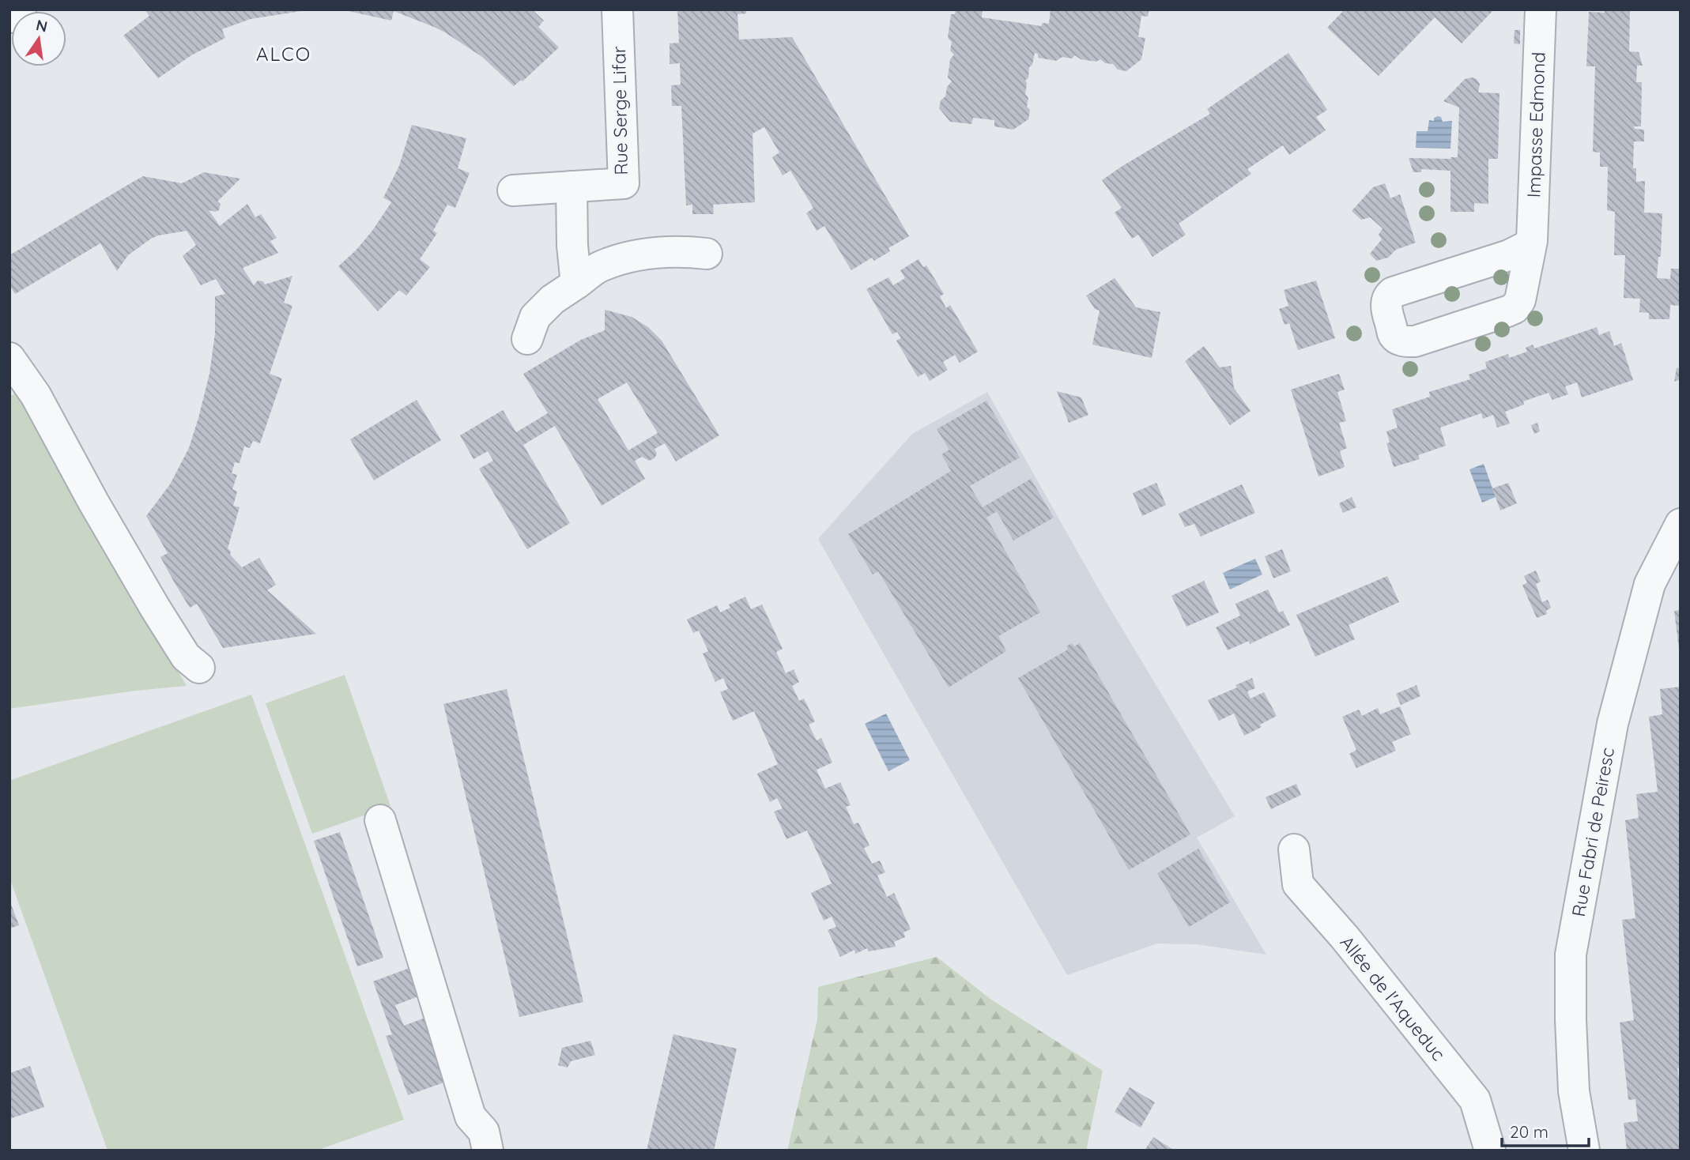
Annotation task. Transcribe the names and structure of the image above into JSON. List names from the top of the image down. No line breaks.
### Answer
{"streets":{"street":["Rue Serge Lifar","Impasse Edmond","Rue Fabri de Peiresc","Allée de l'Aqueduc"]},"districts":["ALCO"],"scale_bar":"20 m","north":"top"}
